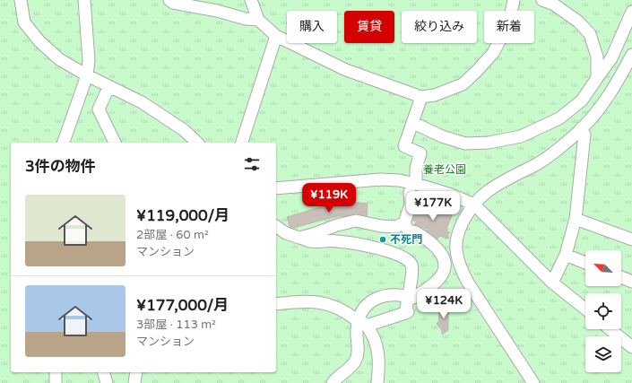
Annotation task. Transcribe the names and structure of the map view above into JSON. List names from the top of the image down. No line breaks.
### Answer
{"parks":["養老公園"],"places":["不死門"],"north":"top left","page":{"chip":["購入","賃貸","絞り込み","新着"],"heading":"3件の物件","price":["¥119K","¥177K","¥124K"],"list":[{"name":"¥119,000/月","note":"2部屋 · 60 m² · マンション"},{"name":"¥177,000/月","note":"3部屋 · 113 m² · マンション"}]}}
